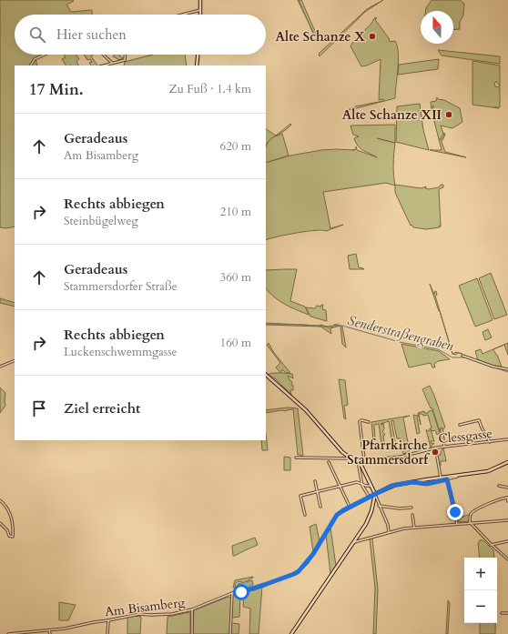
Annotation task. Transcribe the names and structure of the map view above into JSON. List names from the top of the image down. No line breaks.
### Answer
{"streets":{"street":["Clessgasse","Am Bisamberg"]},"water":["Senderstraßengraben"],"places":["Alte Schanze X","Alte Schanze XII","Pfarrkirche Stammersdorf"],"north":"top","page":{"search":"Hier suchen","heading":["17 Min.","Zu Fuß · 1.4 km"],"list":[["Geradeaus","Am Bisamberg","620 m"],["Rechts abbiegen","Steinbügelweg","210 m"],["Geradeaus","Stammersdorfer Straße","360 m"],["Rechts abbiegen","Luckenschwemmgasse","160 m"],"Ziel erreicht"],"map_buttons":["+","−"]}}
